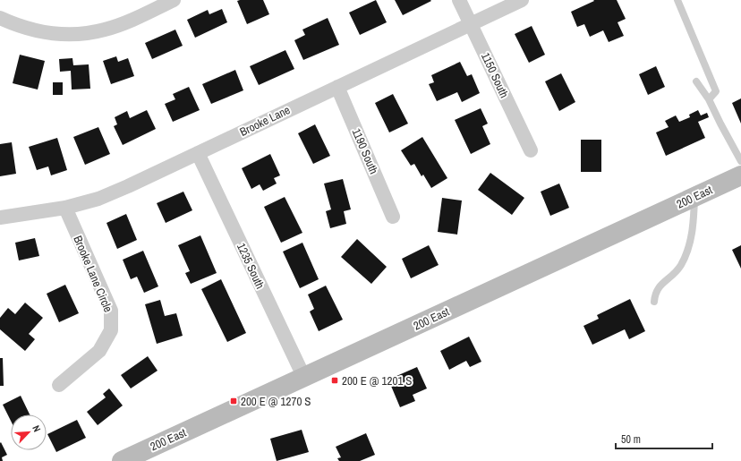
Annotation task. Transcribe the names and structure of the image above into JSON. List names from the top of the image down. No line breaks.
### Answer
{"streets":{"main road":["200 East"],"street":["1150 South","Brooke Lane","1190 South","1235 South","Brooke Lane Circle"]},"crossings":[["1150 South","Brooke Lane"],["Brooke Lane","1190 South"],["Brooke Lane","1235 South"],["Brooke Lane","Brooke Lane Circle"],["200 East","1235 South"]],"places":{"transit":["200 E @ 1201 S","200 E @ 1270 S"]},"scale_bar":"50 m","north":"top right"}
